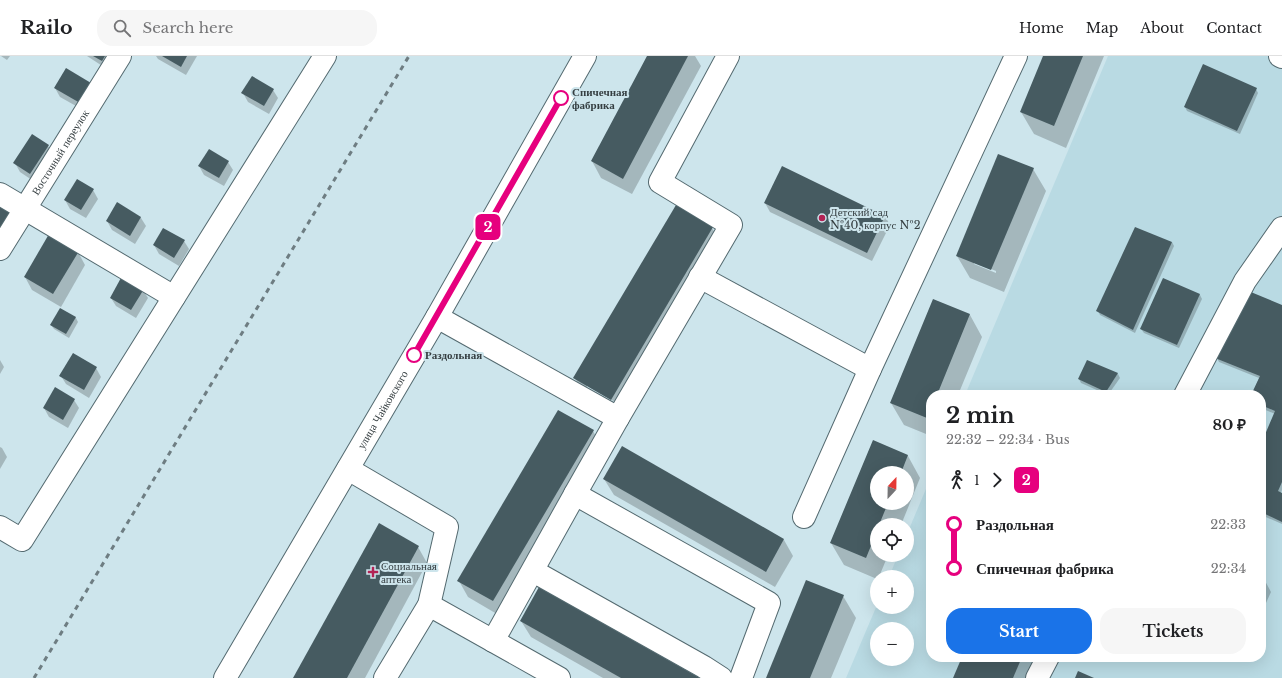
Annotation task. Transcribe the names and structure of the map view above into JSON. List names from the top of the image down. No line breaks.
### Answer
{"streets":{"street":["Восточный переулок","улица Чайковского"]},"places":{"other":["Спичечная фабрика","Детский сад №40, корпус №2","Раздольная"],"health":["Социальная аптека"]},"lines":["bus line 2"],"north":"top","page":{"header":"Railo","search":"Search here","nav":["Home","Map","About","Contact"],"on_map":"2","heading":["2 min","22:32 – 22:34 · Bus","80 ₽"],"legs":["1","2"],"map_buttons":["+","−"],"list":[{"name":"Раздольная","value":"22:33"},{"name":"Спичечная фабрика","value":"22:34"}],"buttons":["Start","Tickets"]}}
